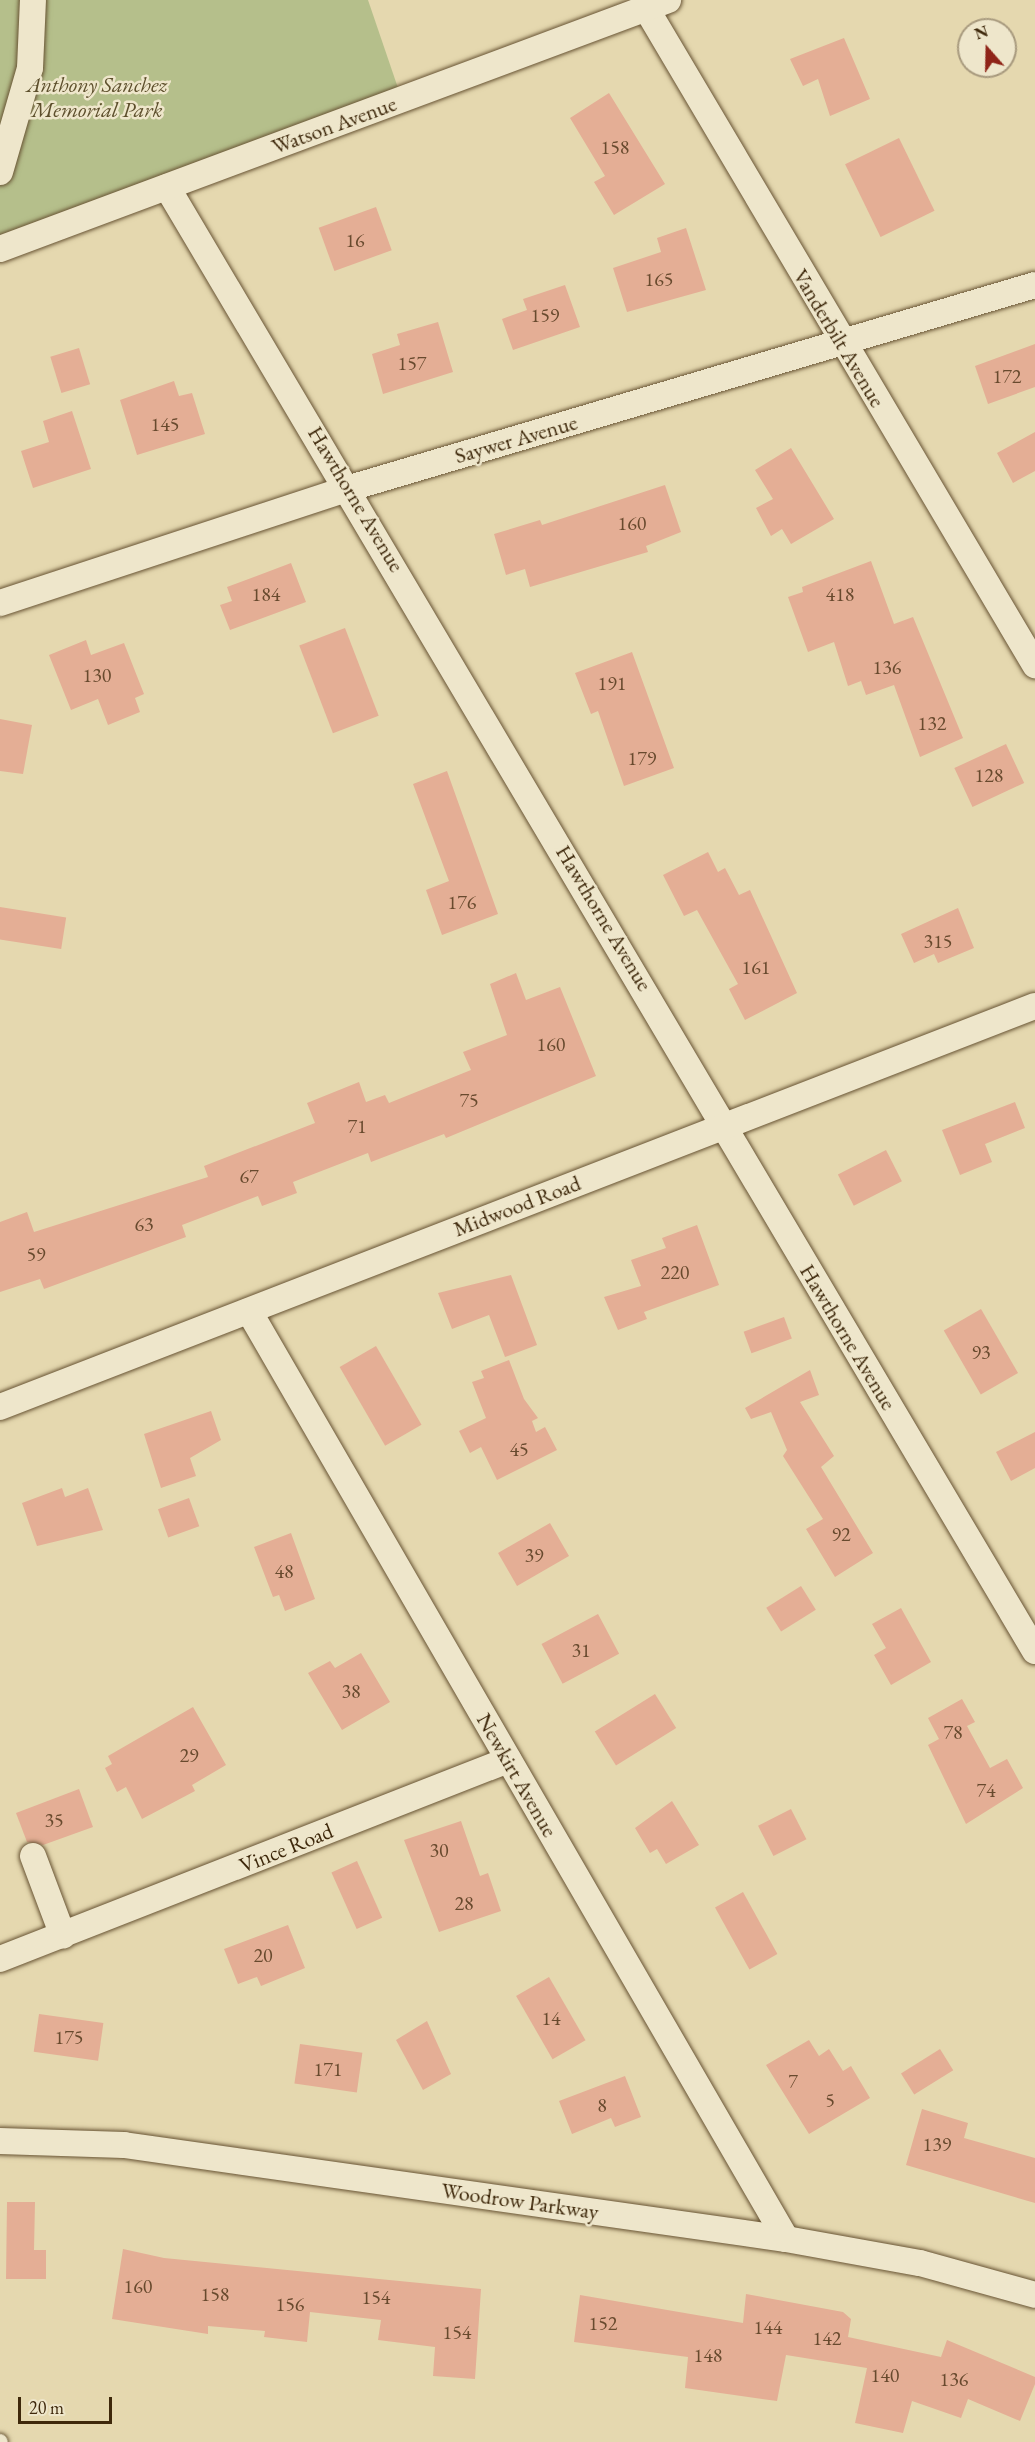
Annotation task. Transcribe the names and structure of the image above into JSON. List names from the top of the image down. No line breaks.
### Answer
{"streets":{"street":["Watson Avenue","Vanderbilt Avenue","Saywer Avenue","Hawthorne Avenue","Midwood Road","Newkirt Avenue","Vince Road","Woodrow Parkway"]},"crossings":[["Watson Avenue","Vanderbilt Avenue"],["Watson Avenue","Hawthorne Avenue"],["Vanderbilt Avenue","Saywer Avenue"],["Saywer Avenue","Hawthorne Avenue"],["Hawthorne Avenue","Midwood Road"],["Midwood Road","Newkirt Avenue"],["Newkirt Avenue","Vince Road"],["Newkirt Avenue","Woodrow Parkway"]],"parks":["Anthony Sanchez Memorial Park"],"house_numbers":["158","16","165","159","157","172","145","160","184","418","136","130","191","132","179","128","176","315","161","160","75","71","67","63","59","220","93","45","92","39","48","31","38","78","29","74","35","30","28","20","14","175","171","7","5","8","139","160","158","154","156","152","144","154","142","148","140","136"],"scale_bar":"20 m","north":"top"}
